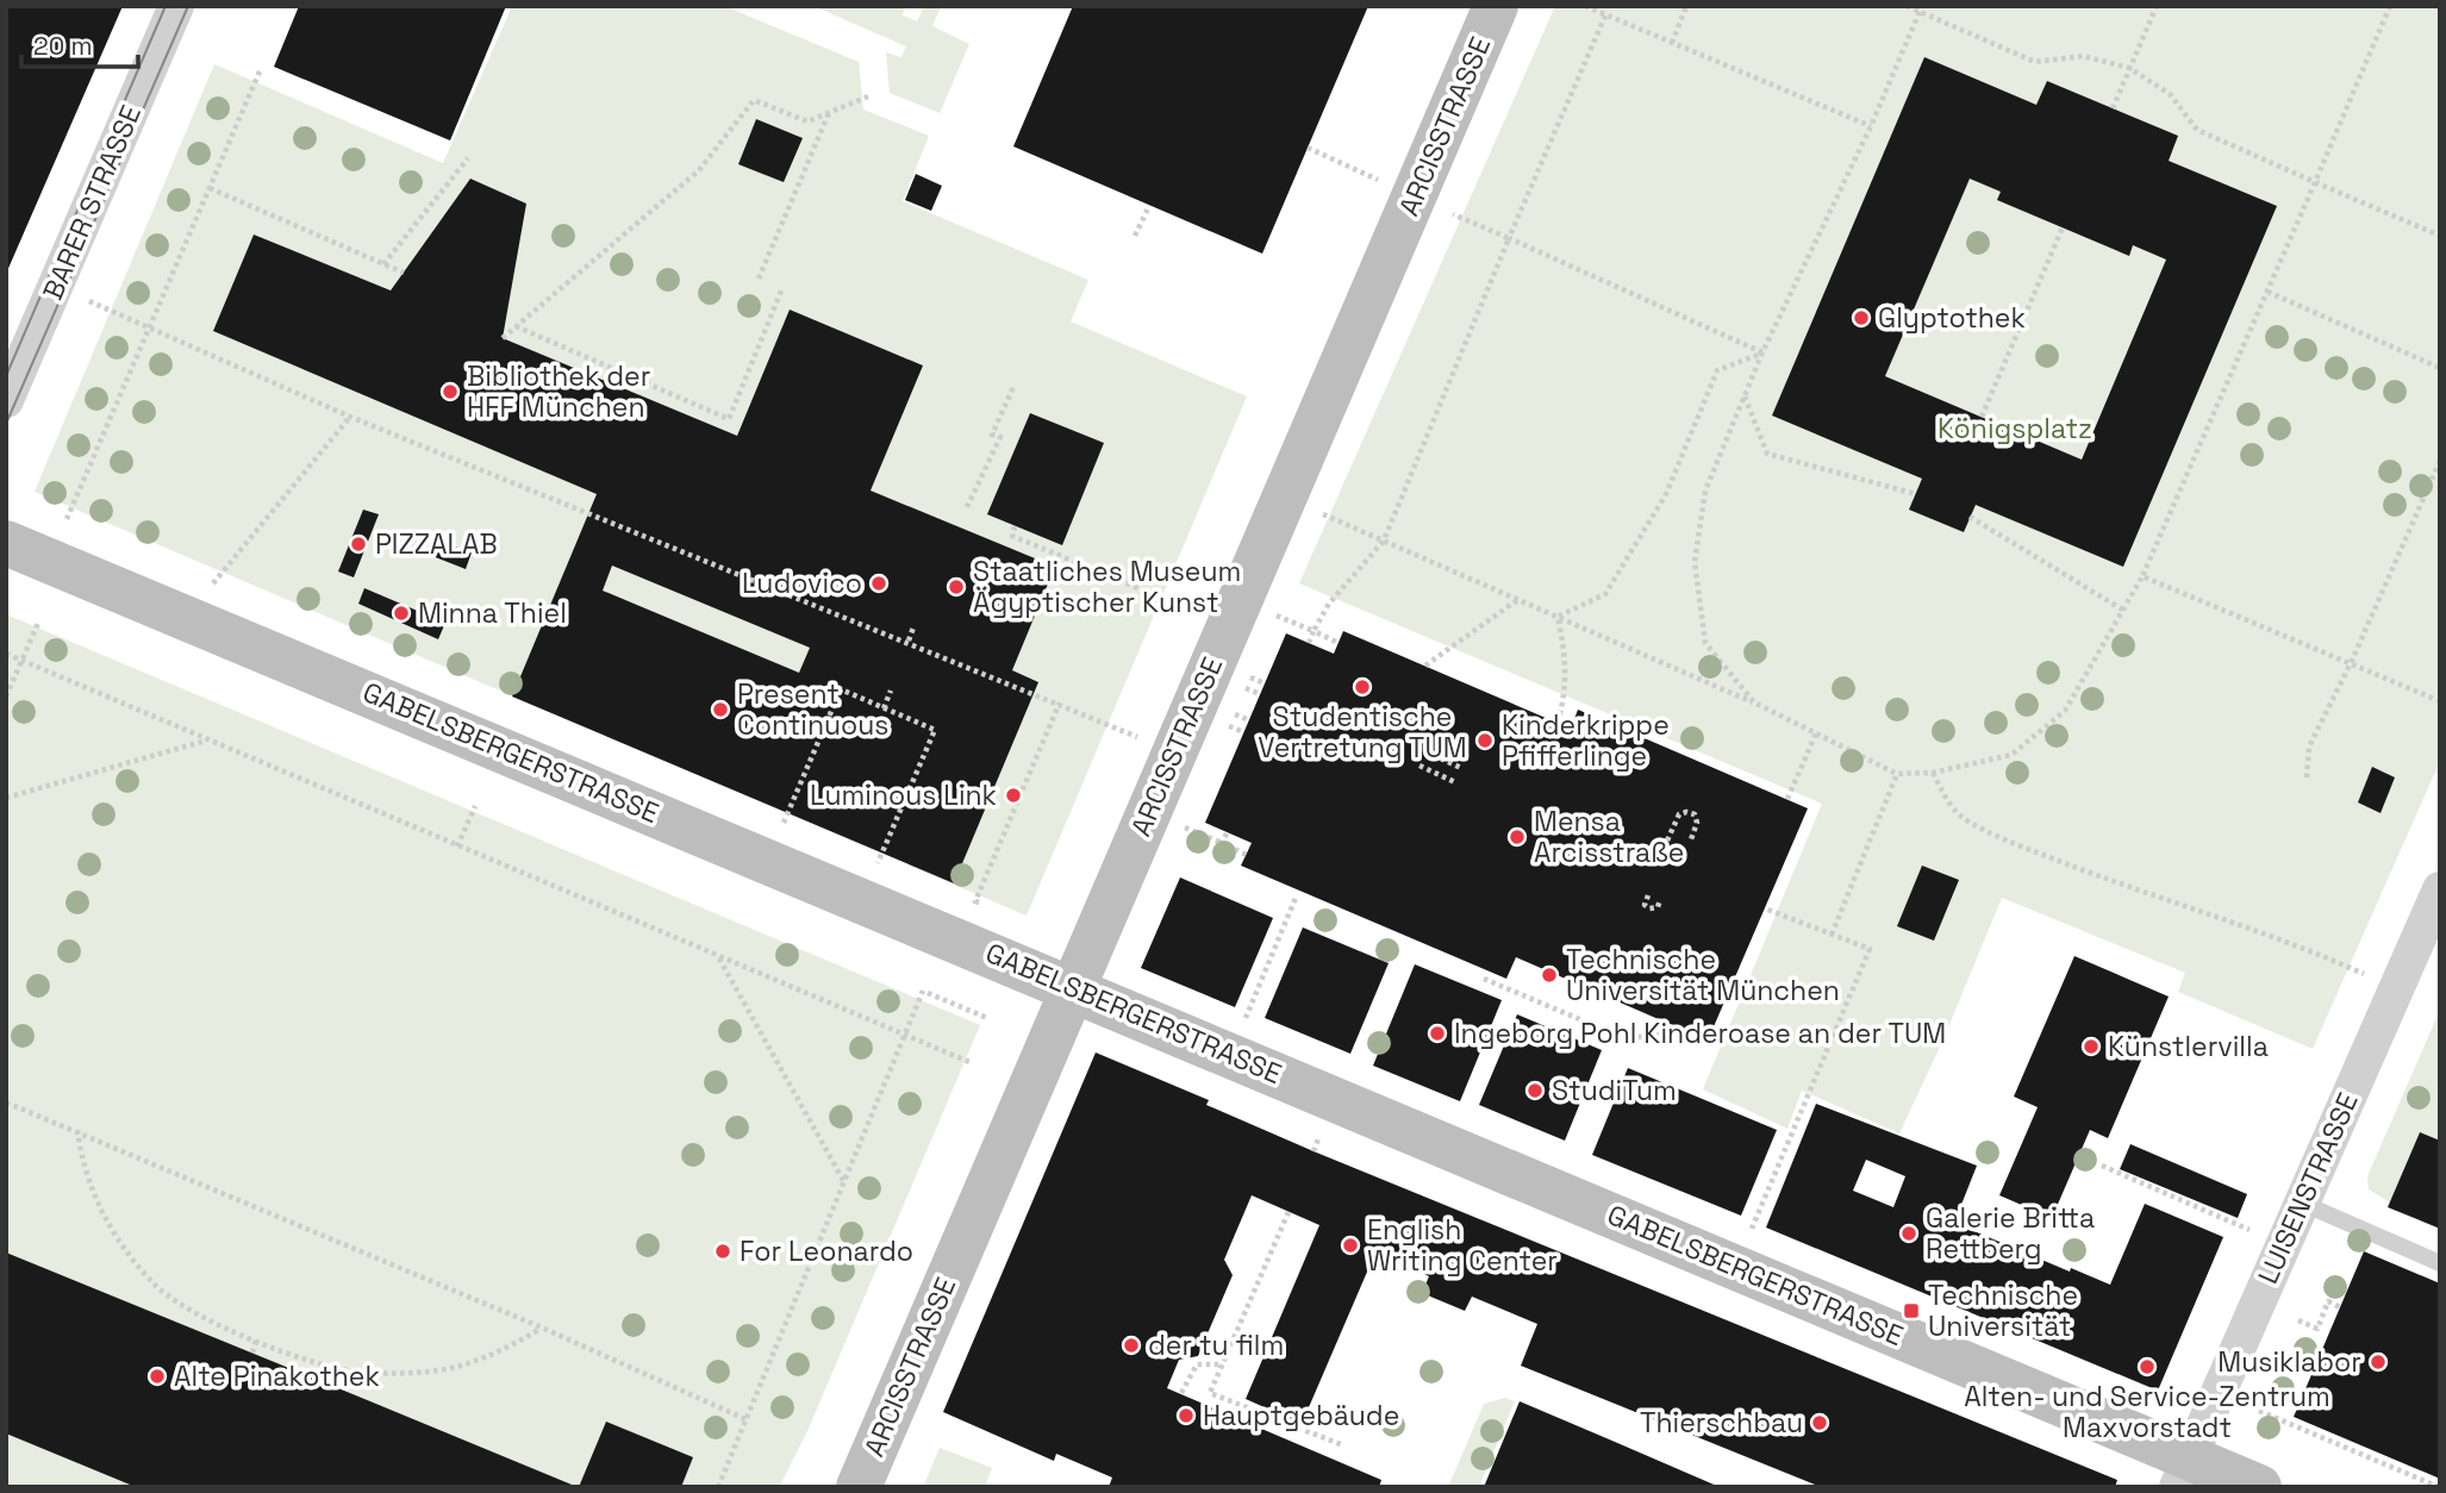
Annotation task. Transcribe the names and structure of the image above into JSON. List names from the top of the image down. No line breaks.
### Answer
{"streets":{"main road":["ARCISSTRASSE","GABELSBERGERSTRASSE"],"street":["BARER STRASSE","LUISENSTRASSE"]},"crossings":[["ARCISSTRASSE","GABELSBERGERSTRASSE"],["GABELSBERGERSTRASSE","LUISENSTRASSE"]],"parks":["Königsplatz"],"places":{"other":["Glyptothek","Bibliothek der HFF München","PIZZALAB","Ludovico","Staatliches Museum Ägyptischer Kunst","Minna Thiel","Studentische Vertretung TUM","Present Continuous","Kinderkrippe Pfifferlinge","Luminous Link","Mensa Arcisstraße","Technische Universität München","Ingeborg Pohl Kinderoase an der TUM","Künstlervilla","StudiTum","Galerie Britta Rettberg","English Writing Center","For Leonardo","der tu film","Musiklabor","Alten- und Service-Zentrum Maxvorstadt","Alte Pinakothek","Hauptgebäude","Thierschbau"],"transit":["Technische Universität"]},"scale_bar":"20 m"}
